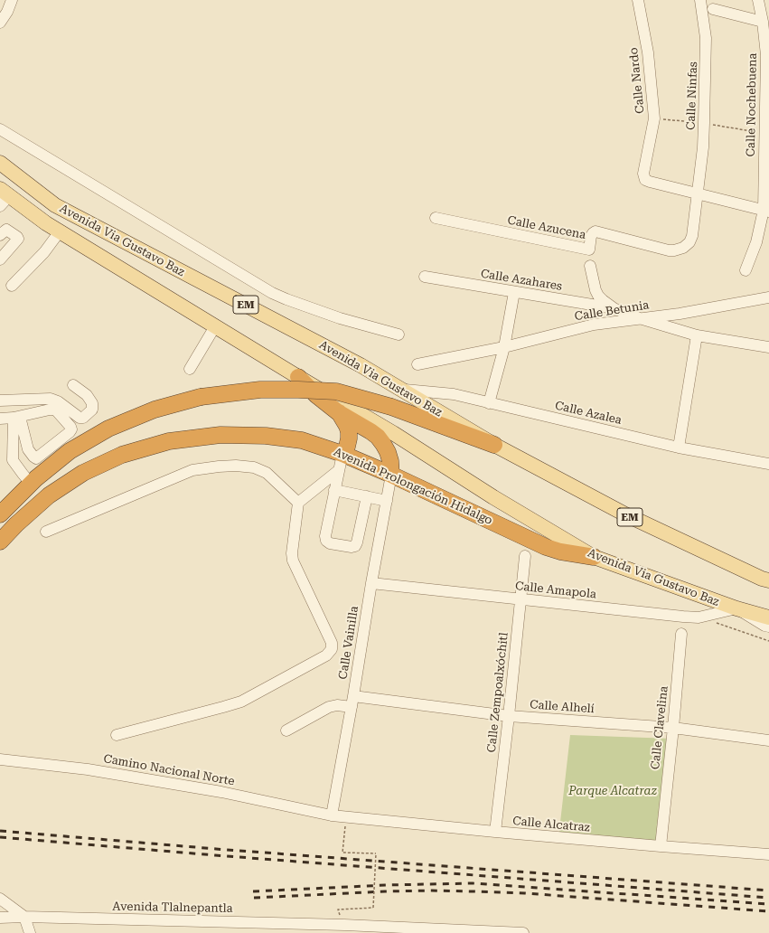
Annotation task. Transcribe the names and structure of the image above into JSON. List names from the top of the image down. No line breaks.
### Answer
{"streets":{"highway":["Avenida Prolongación Hidalgo"],"main road":["Avenida Via Gustavo Baz","EM"],"street":["Calle Nardo","Calle Ninfas","Calle Nochebuena","Calle Azucena","Calle Azahares","Calle Betunia","Calle Azalea","Calle Amapola","Calle Vainilla","Calle Zempoalxóchitl","Calle Alhelí","Calle Clavelina","Camino Nacional Norte","Calle Alcatraz","Avenida Tlalnepantla"]},"crossings":[["Calle Nardo","Calle Ninfas"],["Calle Ninfas","Calle Azucena"],["Avenida Via Gustavo Baz","Calle Azalea"],["Avenida Via Gustavo Baz","Avenida Prolongación Hidalgo"],["Avenida Via Gustavo Baz","Calle Amapola"],["Calle Azahares","Calle Betunia"],["Avenida Prolongación Hidalgo","Calle Vainilla"],["Calle Amapola","Calle Vainilla"],["Calle Amapola","Calle Zempoalxóchitl"],["Calle Vainilla","Calle Alhelí"],["Calle Vainilla","Camino Nacional Norte"],["Calle Vainilla","Calle Alcatraz"],["Calle Zempoalxóchitl","Calle Alhelí"],["Calle Zempoalxóchitl","Calle Alcatraz"],["Calle Alhelí","Calle Clavelina"],["Calle Clavelina","Calle Alcatraz"],["Camino Nacional Norte","Calle Alcatraz"]],"parks":["Parque Alcatraz"]}
